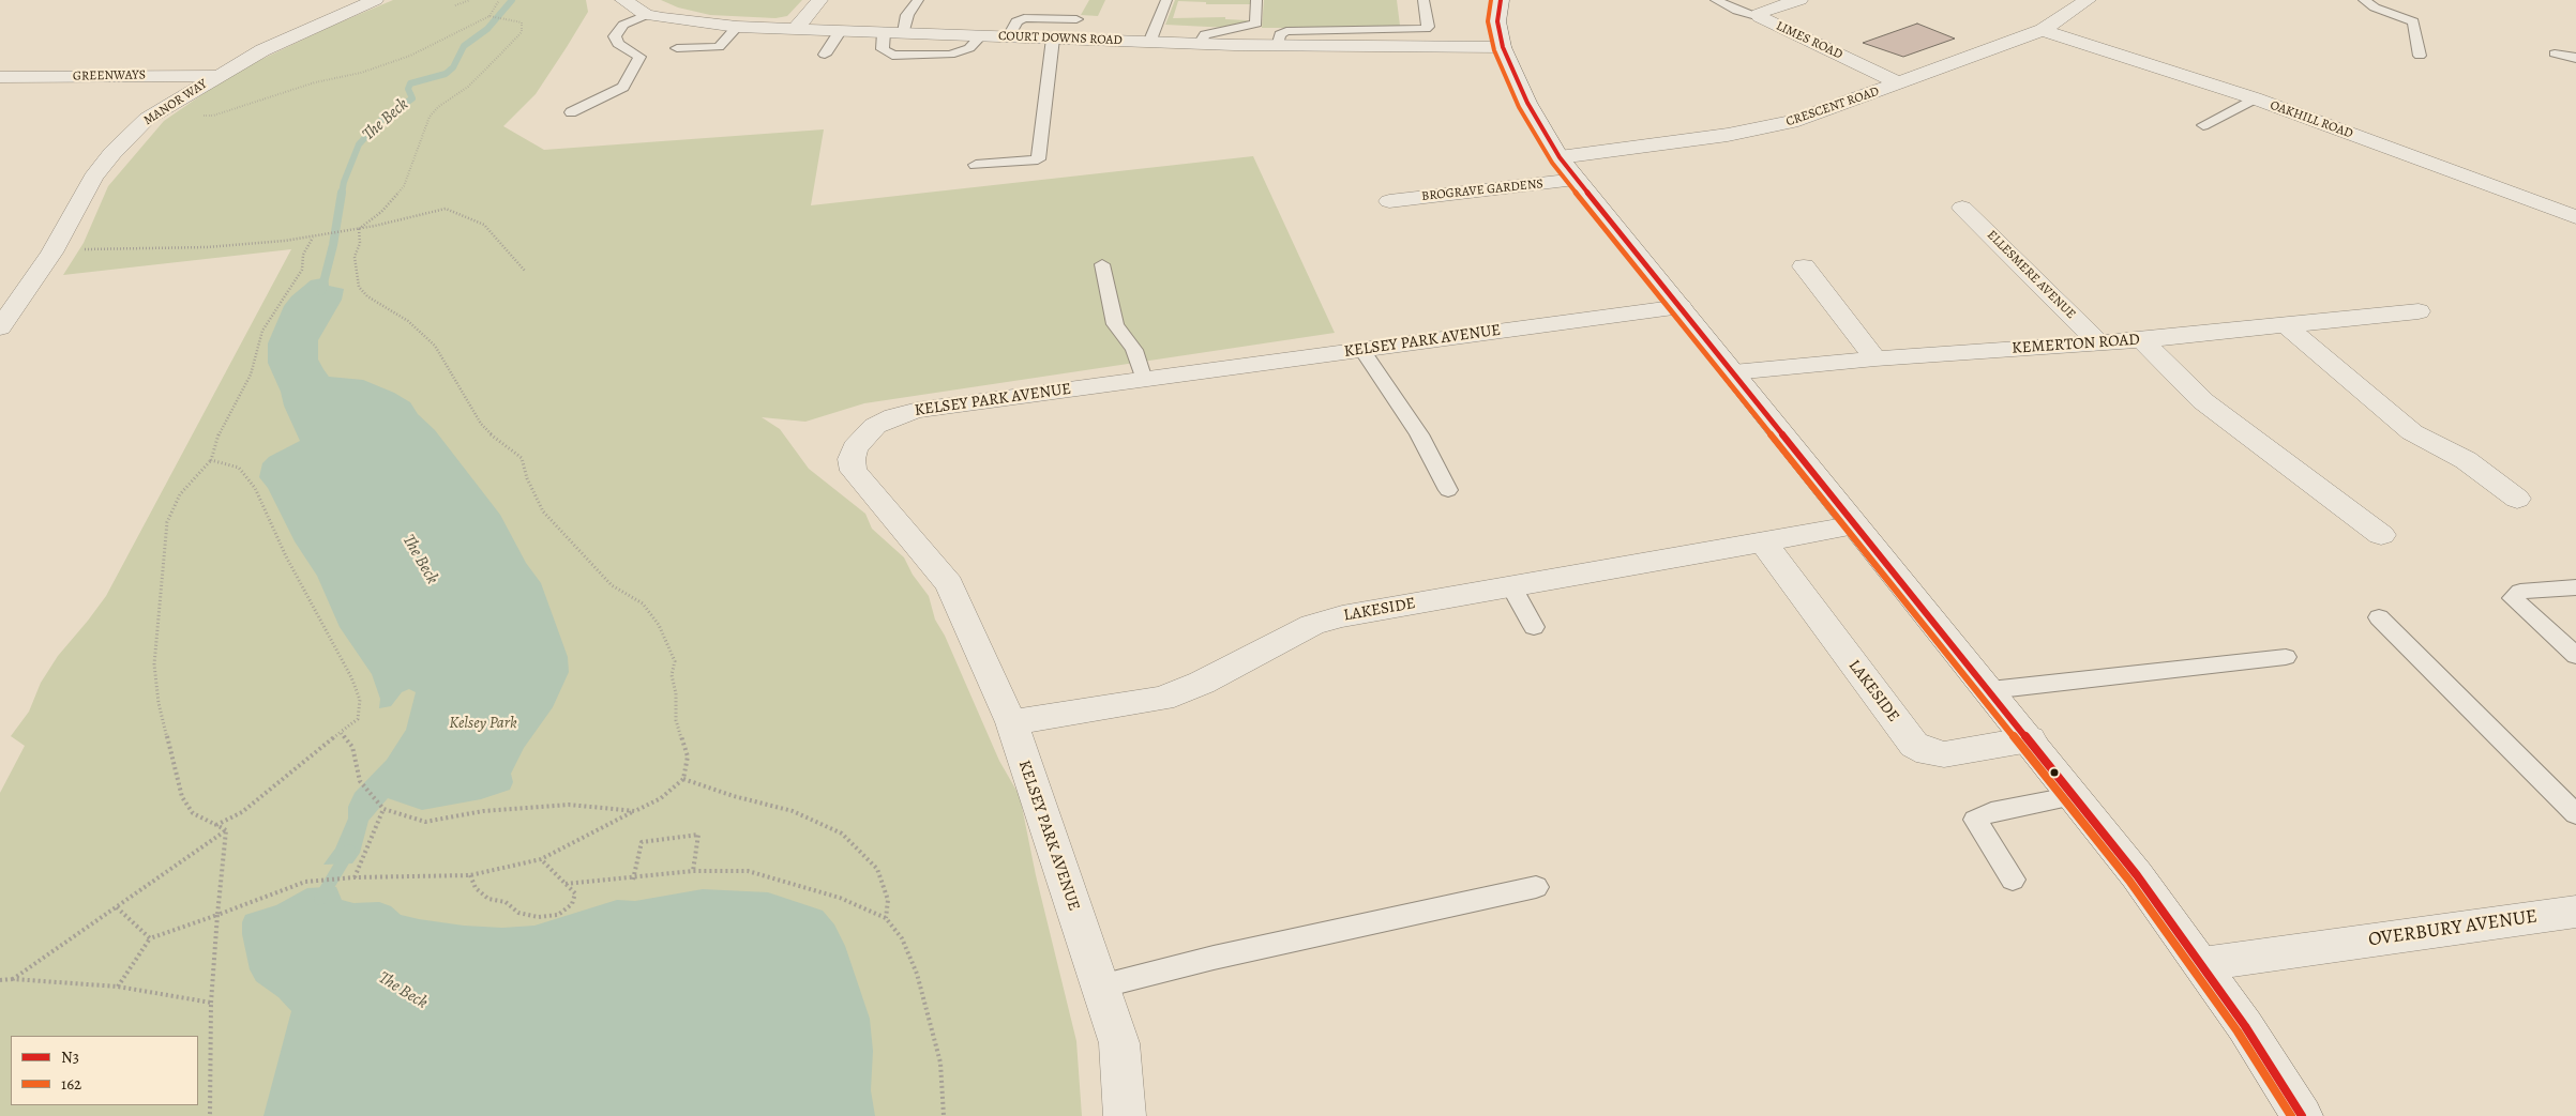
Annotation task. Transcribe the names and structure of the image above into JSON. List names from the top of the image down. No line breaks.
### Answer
{"streets":{"street":["COURT DOWNS ROAD","LIMES ROAD","GREENWAYS","MANOR WAY","CRESCENT ROAD","OAKHILL ROAD","BROGRAVE GARDENS","ELLESMERE AVENUE","KELSEY PARK AVENUE","KEMERTON ROAD","LAKESIDE","OVERBURY AVENUE"]},"crossings":[["LIMES ROAD","CRESCENT ROAD"],["GREENWAYS","MANOR WAY"],["CRESCENT ROAD","OAKHILL ROAD"],["CRESCENT ROAD","BROGRAVE GARDENS"],["ELLESMERE AVENUE","KEMERTON ROAD"],["KELSEY PARK AVENUE","LAKESIDE"]],"water":["The Beck"],"parks":["Kelsey Park"],"lines":["transit line N3","transit line 162"],"legend":["N3","162"]}
